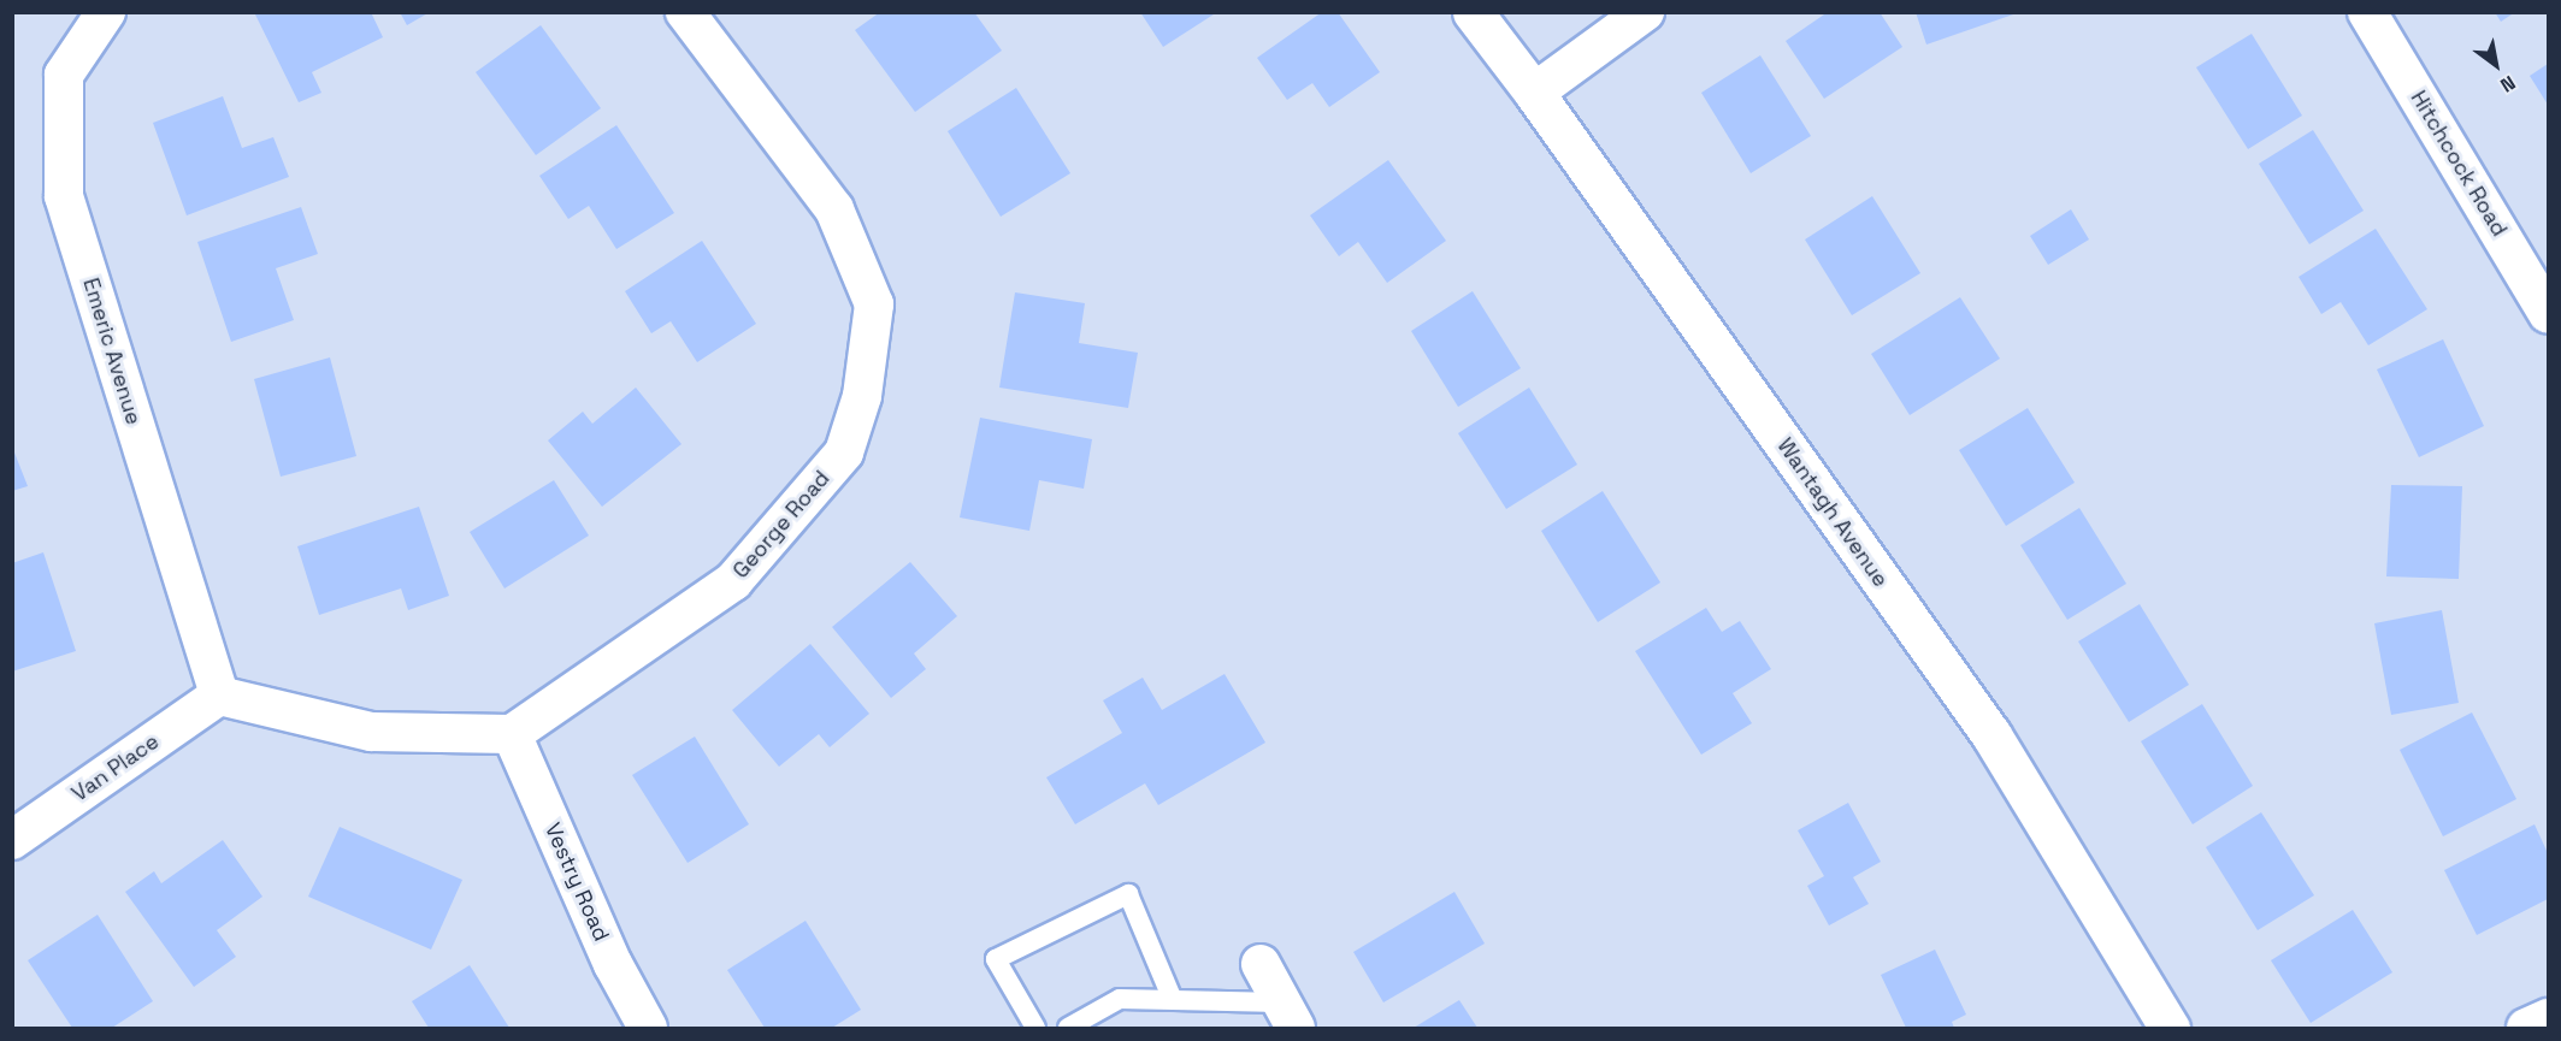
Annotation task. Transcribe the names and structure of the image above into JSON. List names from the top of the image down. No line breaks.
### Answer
{"streets":{"main road":["Wantagh Avenue"],"street":["Hitchcock Road","Emeric Avenue","George Road","Van Place","Vestry Road"]},"crossings":[["Emeric Avenue","Van Place"],["George Road","Vestry Road"]],"north":"bottom right"}
